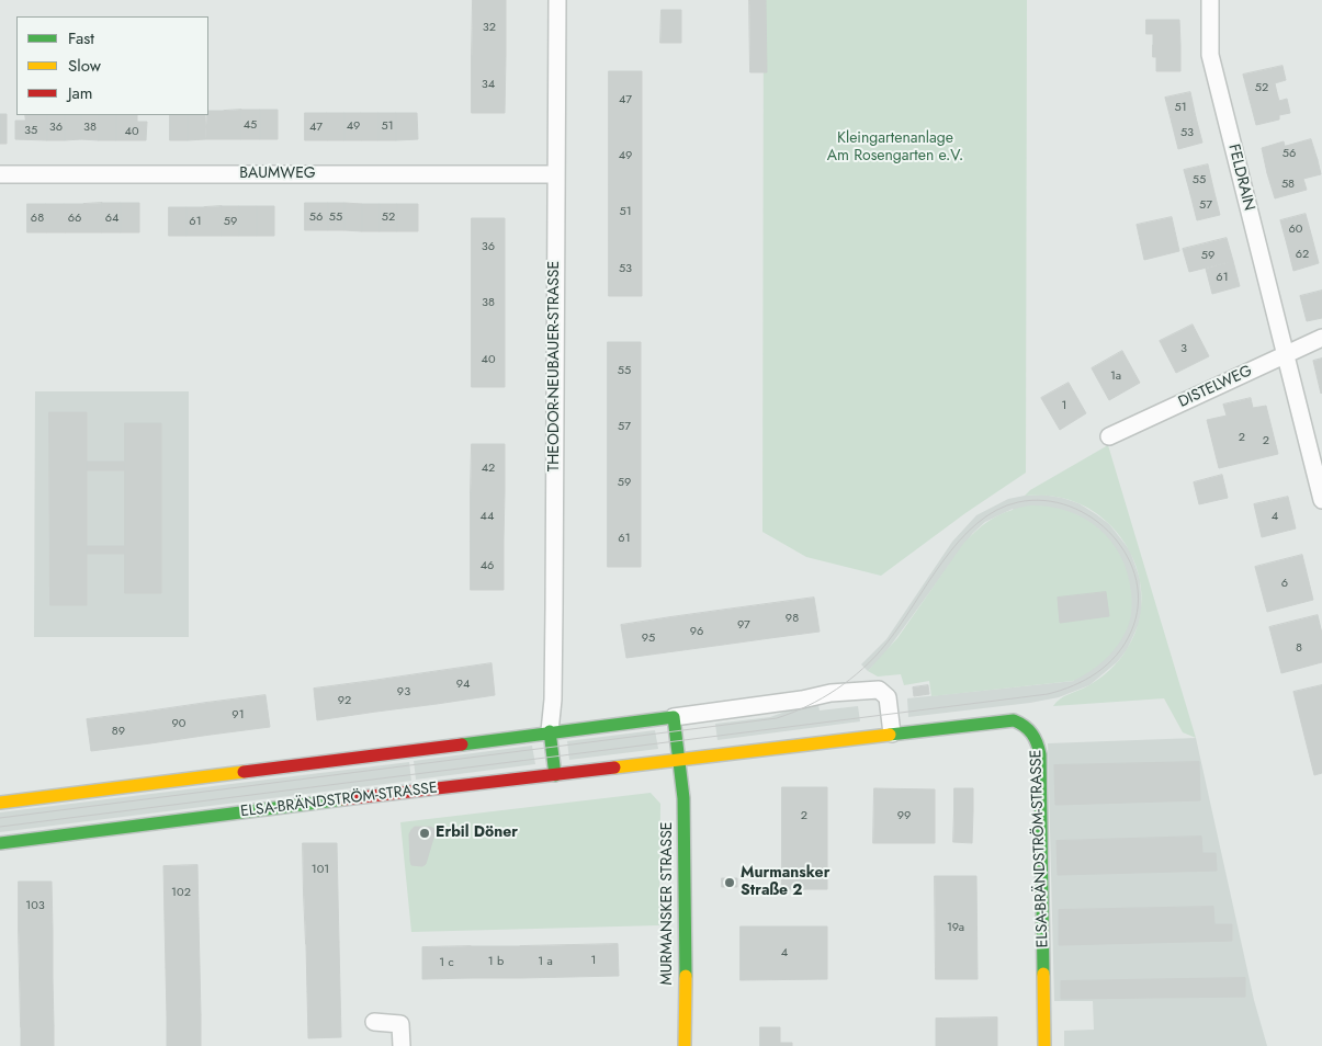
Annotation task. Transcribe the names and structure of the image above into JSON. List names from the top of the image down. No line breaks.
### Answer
{"streets":{"street":["BAUMWEG","FELDRAIN","THEODOR-NEUBAUER-STRASSE","DISTELWEG","ELSA-BRÄNDSTRÖM-STRASSE","MURMANSKER STRASSE"]},"crossings":[["BAUMWEG","THEODOR-NEUBAUER-STRASSE"],["FELDRAIN","DISTELWEG"],["ELSA-BRÄNDSTRÖM-STRASSE","MURMANSKER STRASSE"]],"parks":["Kleingartenanlage Am Rosengarten e.V."],"places":["Erbil Döner","Murmansker Straße 2"],"house_numbers":["32","34","52","47","51","45","49","51","36","38","47","35","40","53","56","49","55","58","57","51","56","55","52","68","66","64","61","59","60","36","62","59","53","61","38","3","40","55","1a","1","57","2","2","42","59","44","4","61","46","6","98","97","96","95","8","94","93","92","91","90","89","2","99","101","102","103","19a","4","1","1 b","1 a","1 c"],"legend":["Fast","Slow","Jam"]}
